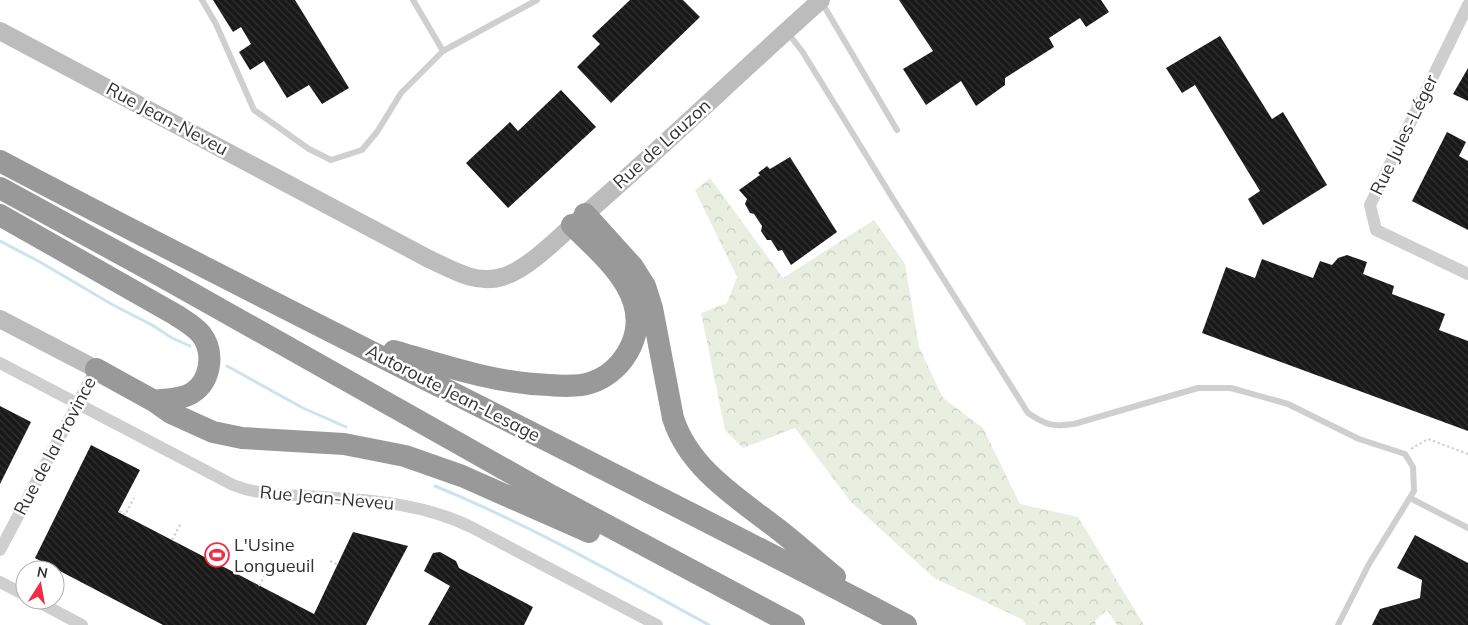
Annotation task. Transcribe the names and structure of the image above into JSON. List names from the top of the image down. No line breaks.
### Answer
{"streets":{"highway":["Autoroute Jean-Lesage"],"street":["Rue Jean-Neveu","Rue Jules-Léger","Rue de Lauzon","Rue de la Province"]},"crossings":[["Rue Jean-Neveu","Rue de Lauzon"],["Rue Jean-Neveu","Rue de la Province"]],"places":{"sports":["L'Usine Longueuil"]},"north":"top"}
